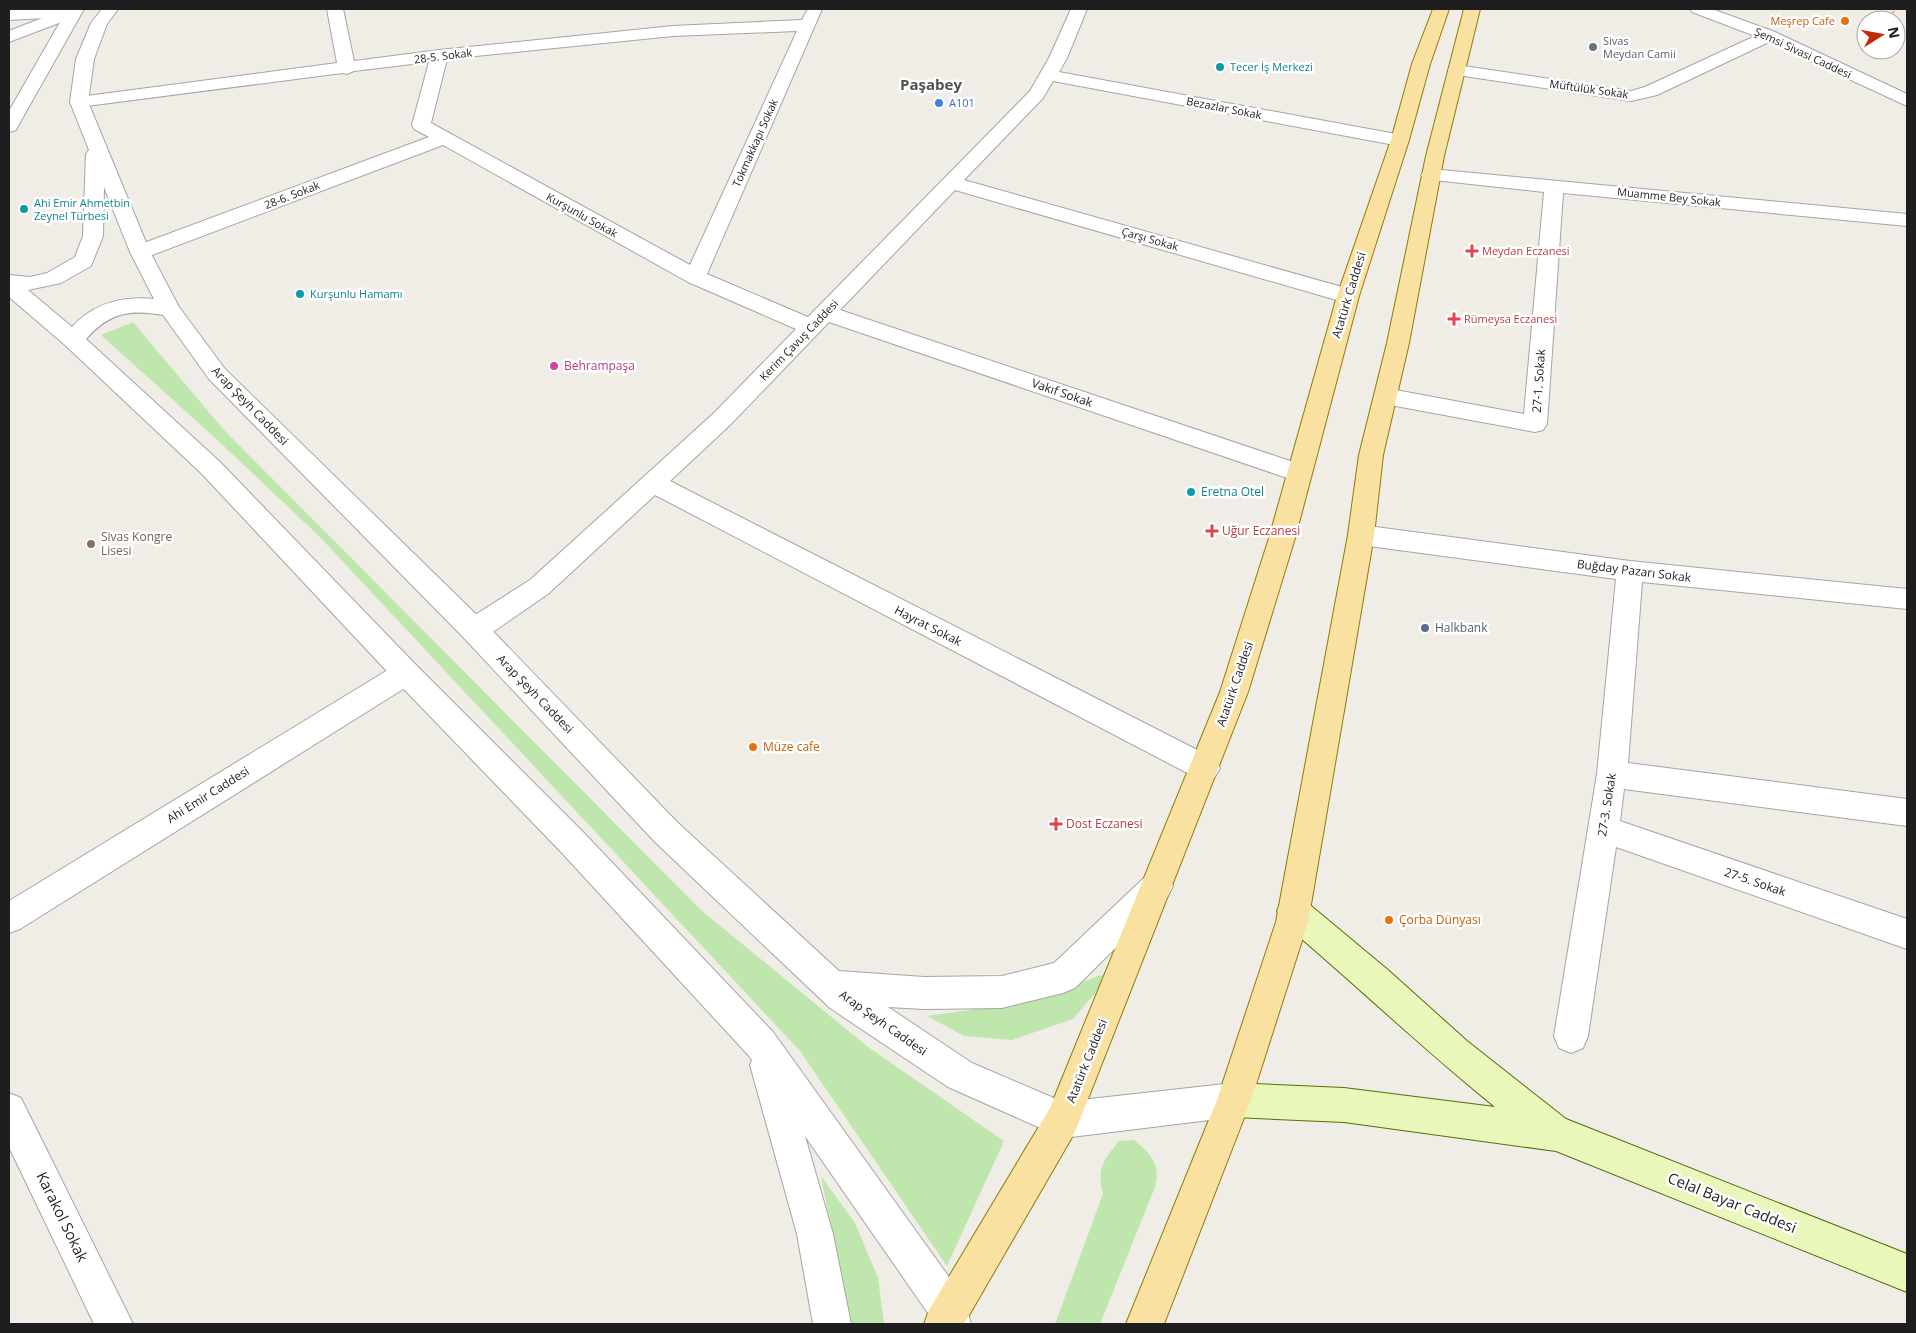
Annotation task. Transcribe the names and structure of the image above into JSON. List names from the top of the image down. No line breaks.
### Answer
{"streets":{"main road":["Atatürk Caddesi","Celal Bayar Caddesi"],"street":["Şemsi Sivasi Caddesi","28-5. Sokak","Müftülük Sokak","Bezazlar Sokak","Tokmakkapı Sokak","28-6. Sokak","Muamme Bey Sokak","Kurşunlu Sokak","Çarşı Sokak","Kerim Çavuş Caddesi","27-1. Sokak","Vakıf Sokak","Arap Şeyh Caddesi","Buğday Pazarı Sokak","Hayrat Sokak","Ahi Emir Caddesi","27-3. Sokak","27-5. Sokak","Karakol Sokak"]},"crossings":[["Şemsi Sivasi Caddesi","Müftülük Sokak"],["28-5. Sokak","Tokmakkapı Sokak"],["28-5. Sokak","Kurşunlu Sokak"],["28-5. Sokak","Arap Şeyh Caddesi"],["Bezazlar Sokak","Atatürk Caddesi"],["Bezazlar Sokak","Kerim Çavuş Caddesi"],["Tokmakkapı Sokak","Kurşunlu Sokak"],["28-6. Sokak","Kurşunlu Sokak"],["28-6. Sokak","Arap Şeyh Caddesi"],["Muamme Bey Sokak","27-1. Sokak"],["Kurşunlu Sokak","Kerim Çavuş Caddesi"],["Kurşunlu Sokak","Vakıf Sokak"],["Çarşı Sokak","Atatürk Caddesi"],["Çarşı Sokak","Kerim Çavuş Caddesi"],["Atatürk Caddesi","Vakıf Sokak"],["Atatürk Caddesi","Arap Şeyh Caddesi"],["Atatürk Caddesi","Hayrat Sokak"],["Kerim Çavuş Caddesi","Vakıf Sokak"],["Kerim Çavuş Caddesi","Arap Şeyh Caddesi"],["Kerim Çavuş Caddesi","Hayrat Sokak"],["Buğday Pazarı Sokak","27-3. Sokak"],["27-3. Sokak","27-5. Sokak"]],"districts":["Paşabey"],"places":{"other":["Meşrep Cafe","Sivas Meydan Camii","Tecer İş Merkezi","A101","Ahi Emir Ahmetbin Zeynel Türbesi","Kurşunlu Hamamı","Behrampaşa","Eretna Otel","Sivas Kongre Lisesi","Halkbank","Müze cafe","Çorba Dünyası"],"health":["Meydan Eczanesi","Rümeysa Eczanesi","Uğur Eczanesi","Dost Eczanesi"]},"north":"right"}
